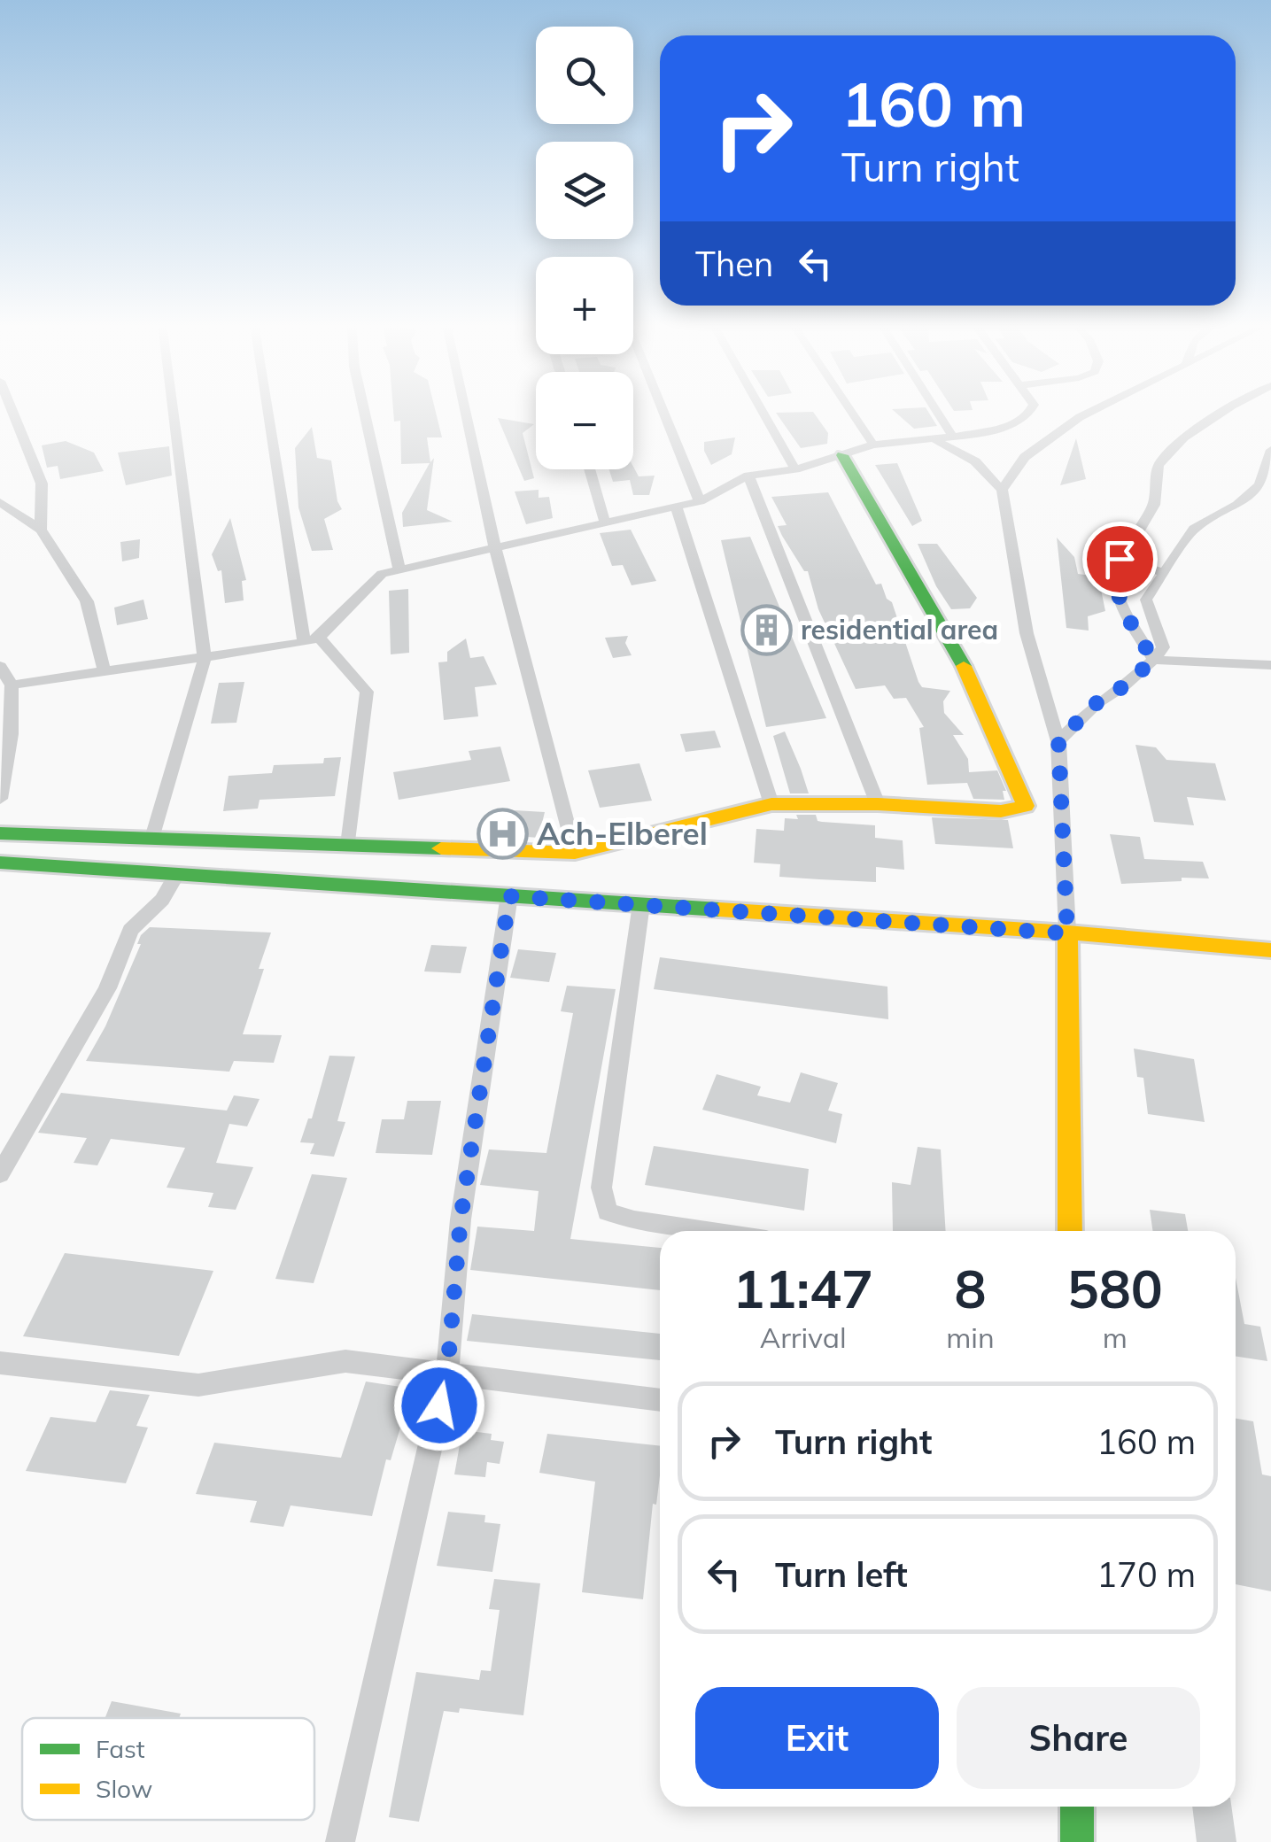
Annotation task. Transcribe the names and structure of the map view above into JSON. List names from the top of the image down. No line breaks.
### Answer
{"places":{"building":["residential area"],"hospital":["Ach-Elberel"]},"legend":["Fast","Slow"],"page":{"map_buttons":["+","−"],"turn":["160 m","Turn right"],"then":"Then","eta":["11:47","Arrival","8","min","580","m"],"list":[{"name":"Turn right","value":"160 m"},{"name":"Turn left","value":"170 m"}],"buttons":["Exit","Share"]}}
